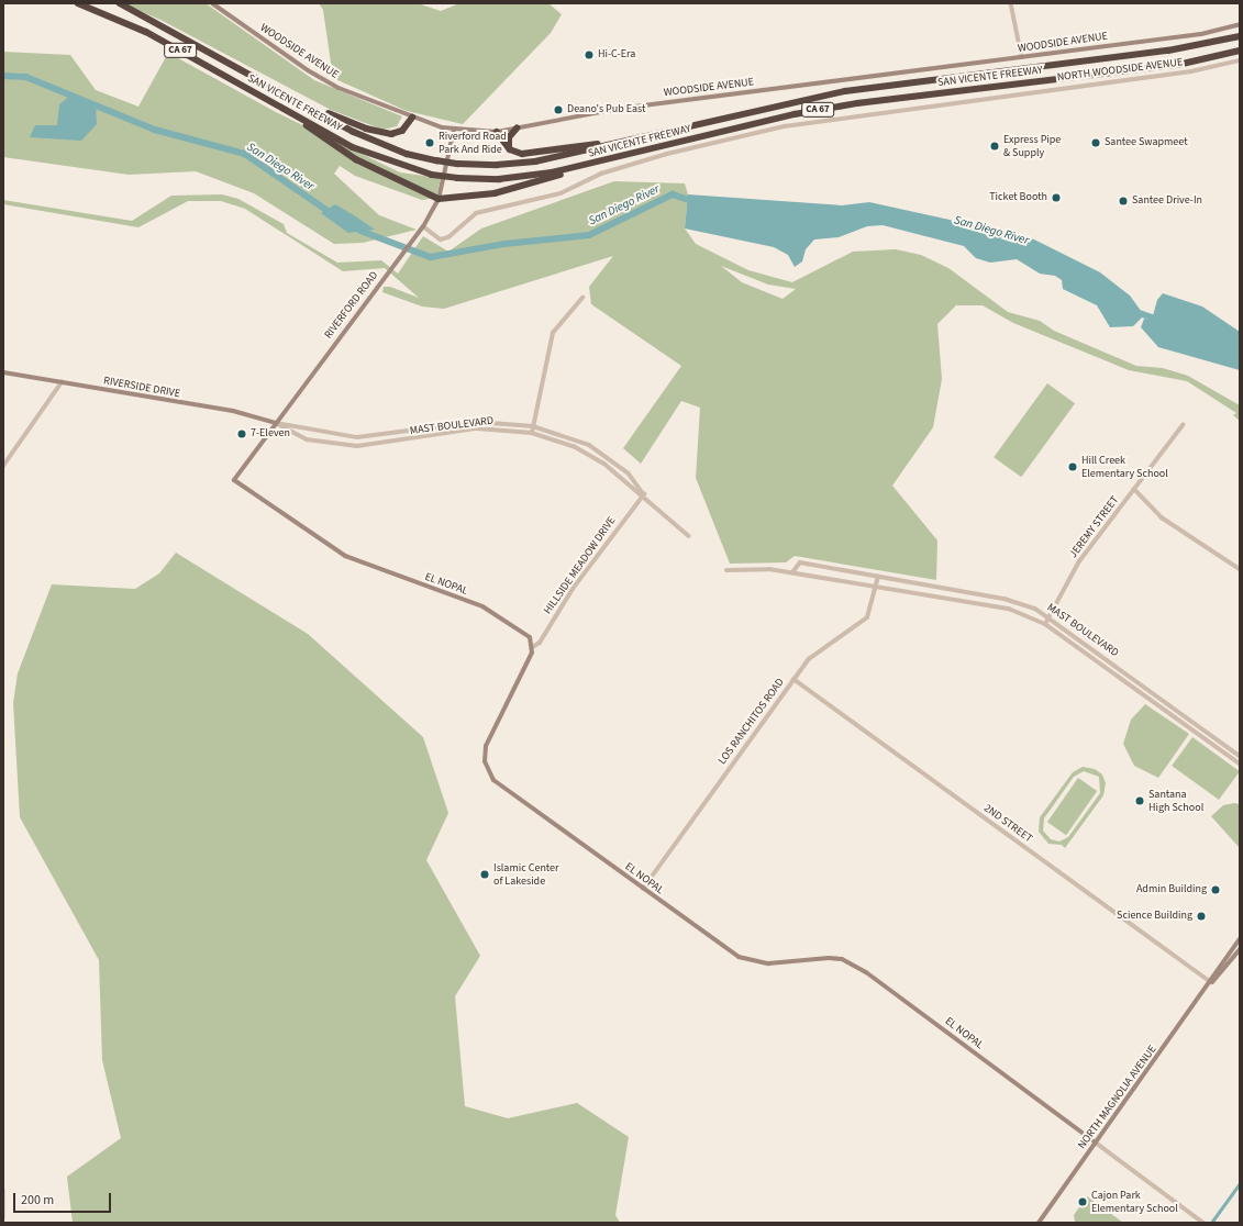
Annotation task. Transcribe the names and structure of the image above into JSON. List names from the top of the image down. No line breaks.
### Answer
{"streets":{"highway":["CA 67","SAN VICENTE FREEWAY"],"main road":["WOODSIDE AVENUE","RIVERFORD ROAD","RIVERSIDE DRIVE","EL NOPAL","NORTH MAGNOLIA AVENUE"],"street":["NORTH WOODSIDE AVENUE","MAST BOULEVARD","JEREMY STREET","HILLSIDE MEADOW DRIVE","LOS RANCHITOS ROAD","2ND STREET"]},"crossings":[["WOODSIDE AVENUE","RIVERFORD ROAD"],["NORTH WOODSIDE AVENUE","RIVERFORD ROAD"],["RIVERFORD ROAD","RIVERSIDE DRIVE"],["RIVERFORD ROAD","MAST BOULEVARD"],["RIVERFORD ROAD","EL NOPAL"],["RIVERSIDE DRIVE","MAST BOULEVARD"],["MAST BOULEVARD","JEREMY STREET"],["MAST BOULEVARD","HILLSIDE MEADOW DRIVE"],["MAST BOULEVARD","LOS RANCHITOS ROAD"],["HILLSIDE MEADOW DRIVE","EL NOPAL"],["EL NOPAL","LOS RANCHITOS ROAD"],["EL NOPAL","NORTH MAGNOLIA AVENUE"],["LOS RANCHITOS ROAD","2ND STREET"],["2ND STREET","NORTH MAGNOLIA AVENUE"]],"water":["San Diego River"],"places":["Hi-C-Era","Deano's Pub East","Riverford Road Park And Ride","Santee Swapmeet","Express Pipe & Supply","Ticket Booth","Santee Drive-In","7-Eleven","Hill Creek Elementary School","Santana High School","Islamic Center of Lakeside","Admin Building","Science Building","Cajon Park Elementary School"],"scale_bar":"200 m"}
